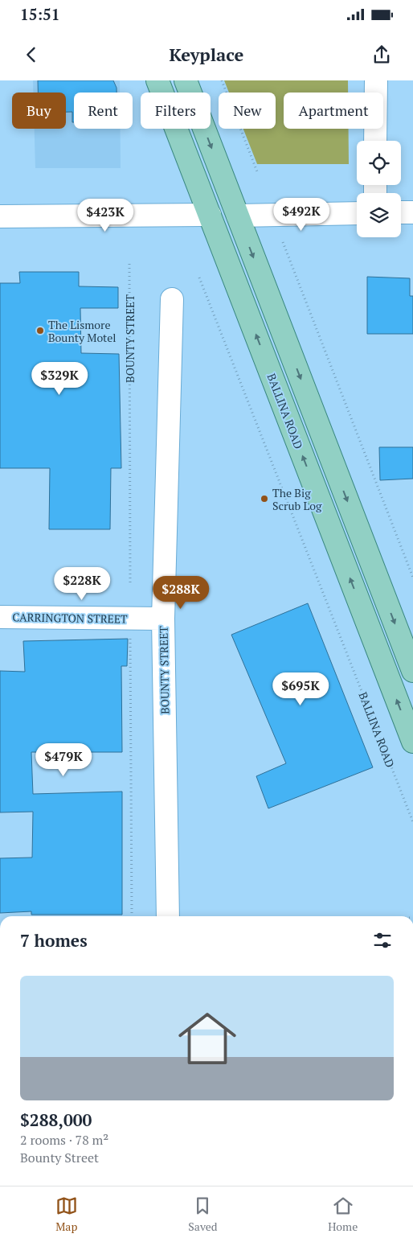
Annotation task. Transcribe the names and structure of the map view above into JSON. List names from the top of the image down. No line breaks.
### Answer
{"streets":{"main road":["BALLINA ROAD"],"street":["BOUNTY STREET","CARRINGTON STREET"]},"crossings":[["BOUNTY STREET","CARRINGTON STREET"]],"places":["The Lismore Bounty Motel","The Big Scrub Log"],"page":{"status":"15:51","header":"Keyplace","chip":["Buy","Rent","Filters","New","Apartment"],"price":["$492K","$423K","$329K","$228K","$288K","$695K","$479K"],"heading":"7 homes","list":[{"name":"$288,000","note":"2 rooms · 78 m² · Bounty Street"}],"tabs":["Map","Saved","Home"]}}
